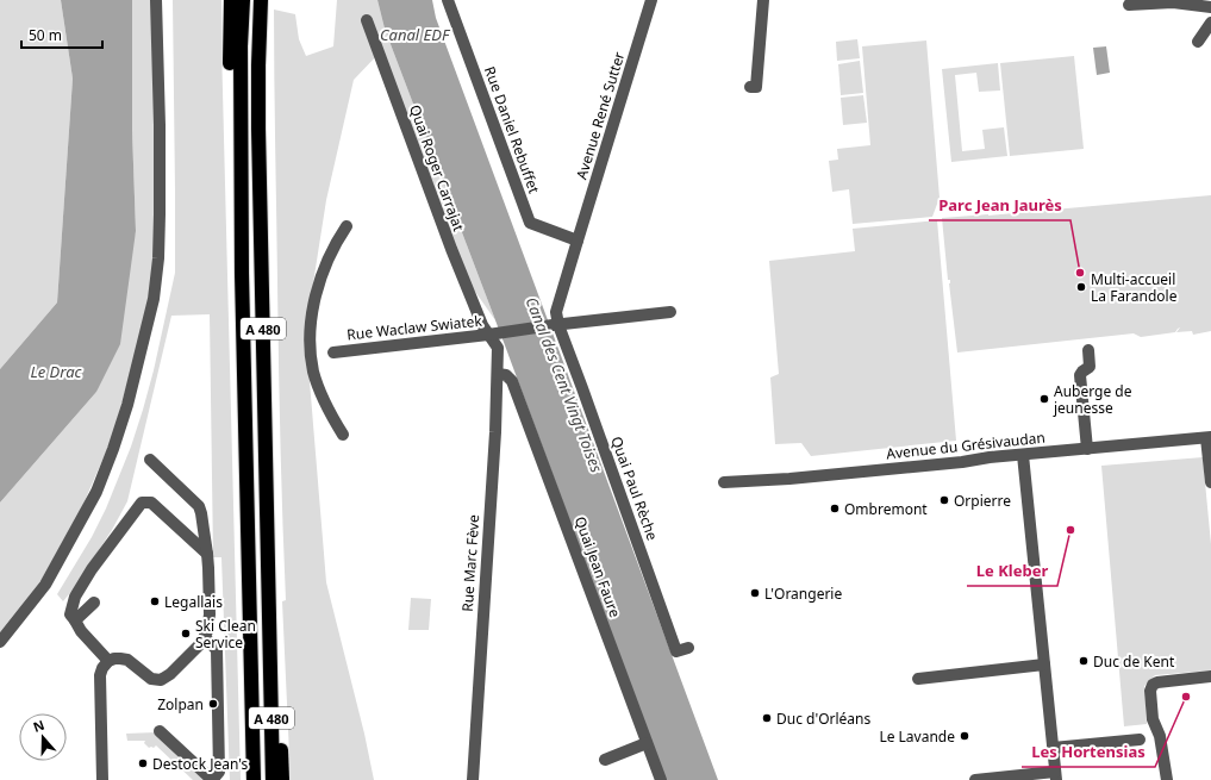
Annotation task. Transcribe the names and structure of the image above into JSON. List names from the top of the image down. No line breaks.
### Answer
{"streets":{"highway":["A 480"],"street":["Avenue René Sutter","Rue Daniel Rebuffet","Quai Roger Carrajat","Rue Waclaw Swiatek","Avenue du Grésivaudan","Quai Paul Rèche","Rue Marc Fève","Quai Jean Faure"]},"crossings":[["Avenue René Sutter","Rue Daniel Rebuffet"],["Avenue René Sutter","Rue Waclaw Swiatek"],["Avenue René Sutter","Quai Paul Rèche"],["Quai Roger Carrajat","Rue Waclaw Swiatek"],["Quai Roger Carrajat","Rue Marc Fève"],["Rue Waclaw Swiatek","Quai Paul Rèche"],["Rue Marc Fève","Quai Jean Faure"]],"water":["Canal EDF","Le Drac","Canal des Cent Vingt Toises"],"places":["Parc Jean Jaurès","Multi-accueil La Farandole","Auberge de jeunesse","Orpierre","Ombremont","Le Kleber","L'Orangerie","Legallais","Ski Clean Service","Duc de Kent","Les Hortensias","Zolpan","Duc d'Orléans","Le Lavande","Destock Jean's"],"scale_bar":"50 m","north":"top"}
